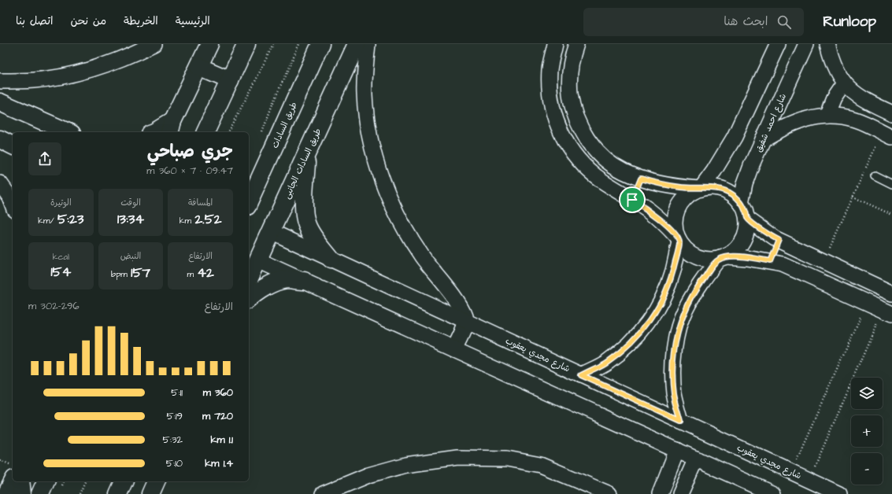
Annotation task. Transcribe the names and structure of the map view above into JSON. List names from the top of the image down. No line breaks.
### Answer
{"streets":{"street":["شارع احمد شفيق","طريق السادات","طريق السادات الجانبى","شارع مجدي يعقوب"]},"crossings":[["طريق السادات الجانبى","شارع مجدي يعقوب"]],"page":{"header":"Runloop","search":"ابحث هنا","nav":["الرئيسية","الخريطة","من نحن","اتصل بنا"],"heading":["جري صباحي","09:47 · 7 × 360 m"],"stats":[["المسافة","2.52 km"],["الوقت","13:34"],["الوتيرة","5:23 /km"],["الارتفاع","42 m"],["النبض","157 bpm"],["kcal","154"]],"chart":["الارتفاع","296–302 m"],"map_buttons":["+","−"],"list":[{"name":"360 m","note":"5:11"},{"name":"720 m","note":"5:19"},{"name":"1.1 km","note":"5:32"},{"name":"1.4 km","note":"5:10"}]}}
